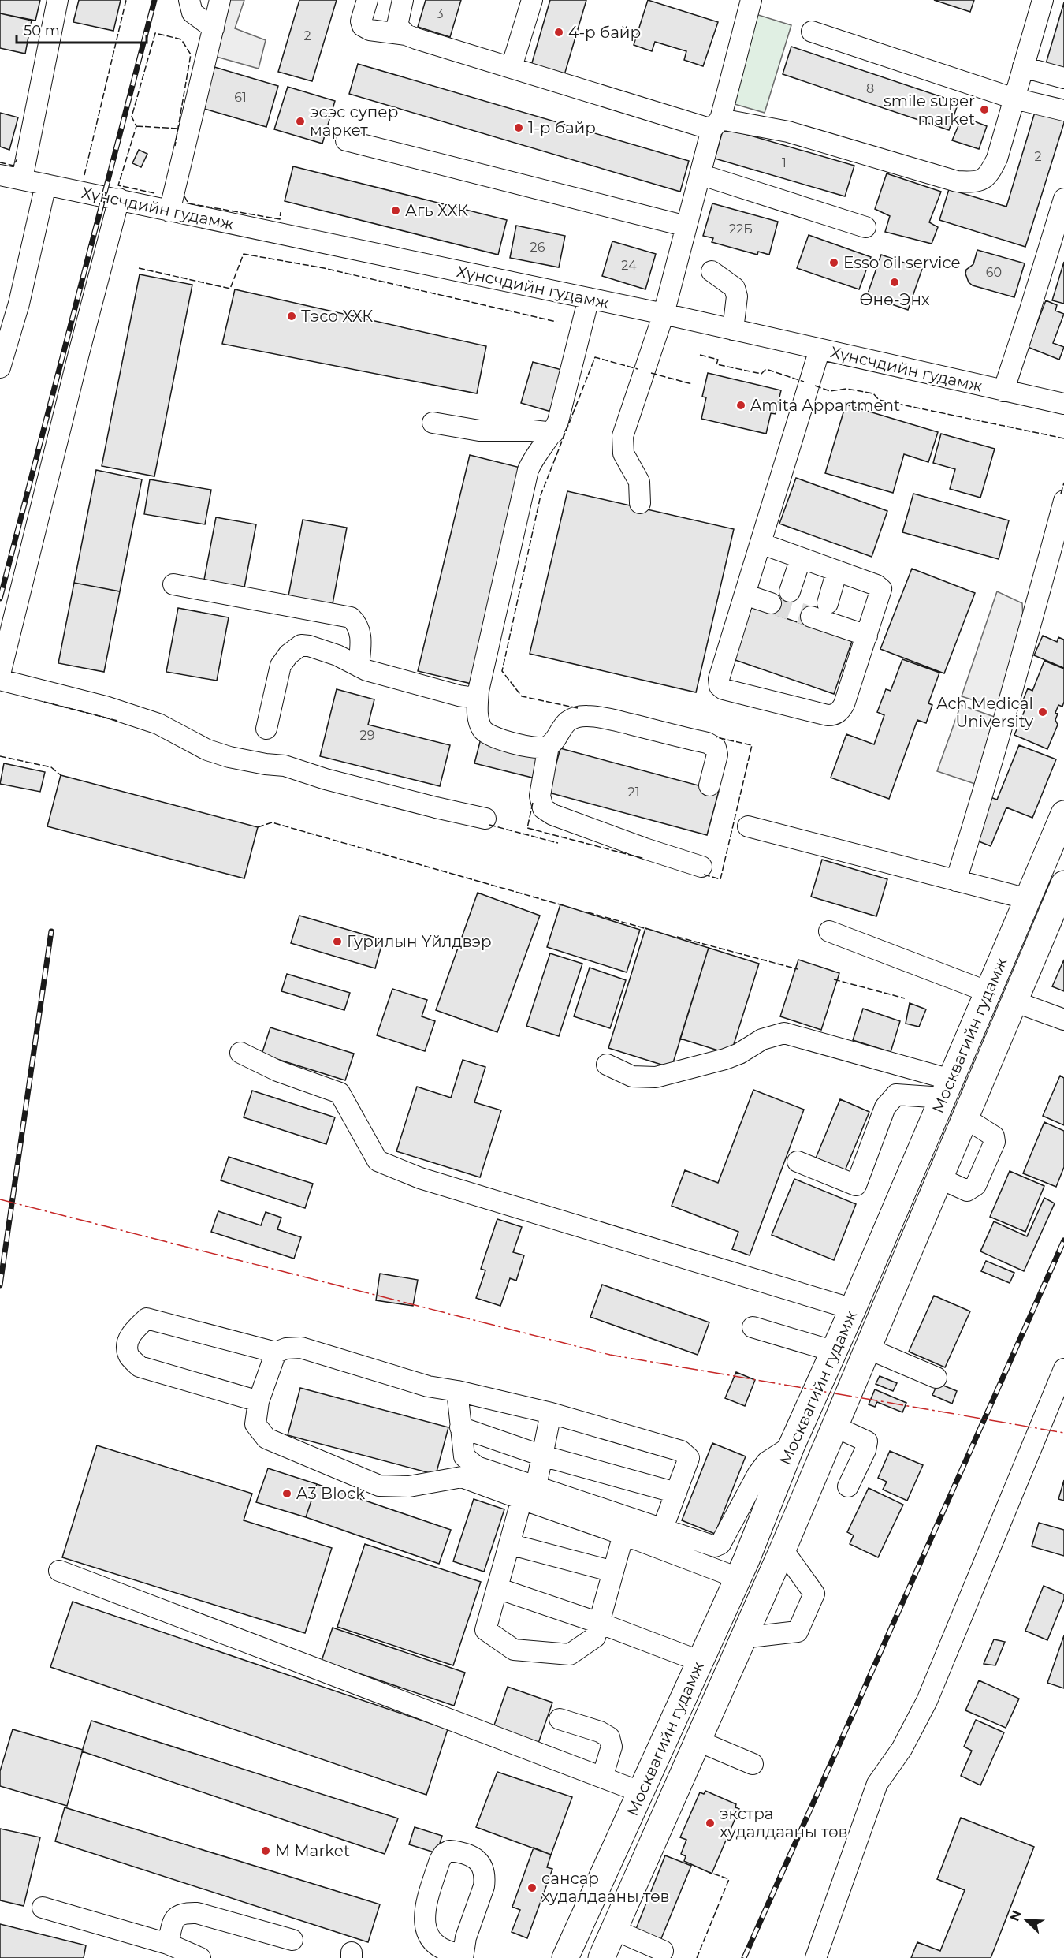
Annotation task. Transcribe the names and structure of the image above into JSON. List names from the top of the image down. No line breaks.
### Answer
{"streets":{"highway":["Москвагийн гудамж"],"street":["Хүнсчдийн гудамж"]},"places":["4-р байр","smile super market","эсэс супер маркет","1-р байр","Агь ХХК","Esso oil service","Өнө-Энх","Тэсо ХХК","Amita Appartment","Ach Medical University","Гурилын Үйлдвэр","A3 Block","экстра худалдааны төв","М Market","сансар худалдааны төв"],"house_numbers":["3","2","8","61","2","1","22Б","26","24","60","29","21"],"scale_bar":"50 m","north":"top left"}
